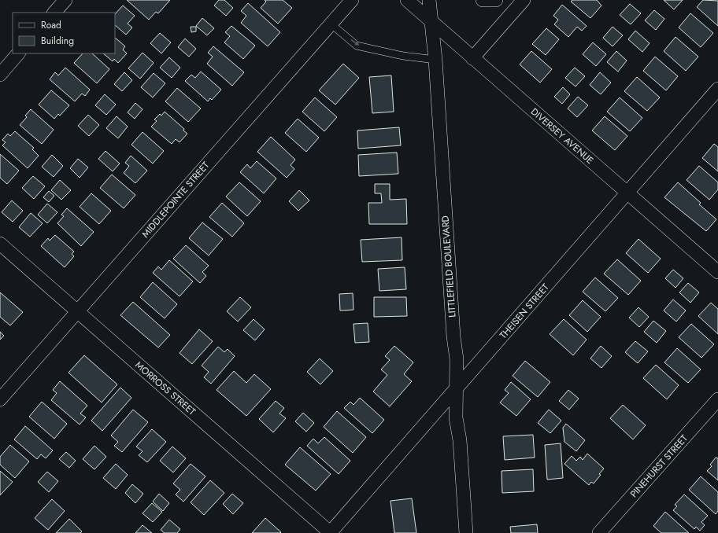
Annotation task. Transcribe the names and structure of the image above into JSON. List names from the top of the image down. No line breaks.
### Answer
{"streets":{"street":["DIVERSEY AVENUE","MIDDLEPOINTE STREET","LITTLEFIELD BOULEVARD","THEISEN STREET","MORROSS STREET","PINEHURST STREET"]},"crossings":[["DIVERSEY AVENUE","LITTLEFIELD BOULEVARD"],["DIVERSEY AVENUE","THEISEN STREET"],["MIDDLEPOINTE STREET","MORROSS STREET"],["LITTLEFIELD BOULEVARD","THEISEN STREET"],["THEISEN STREET","MORROSS STREET"]],"legend":["Road","Building"]}
